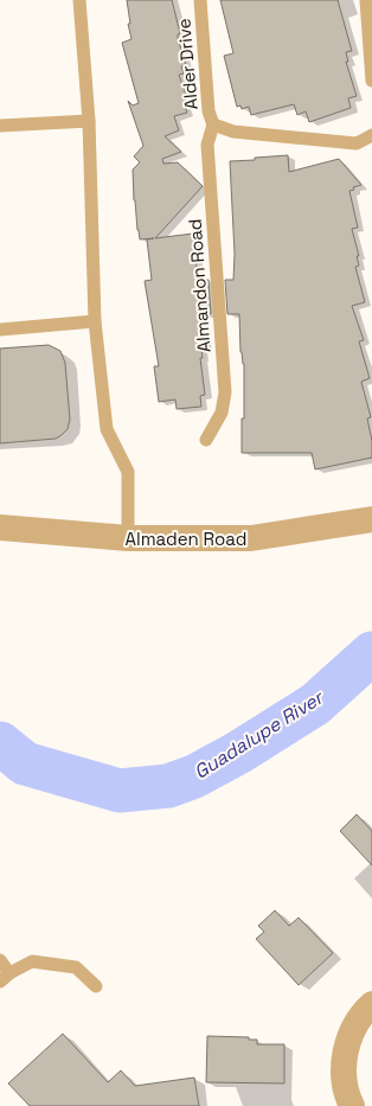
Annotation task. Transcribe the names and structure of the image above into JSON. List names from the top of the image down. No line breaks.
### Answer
{"streets":{"street":["Almaden Road"],"lane":["Alder Drive","Almandon Road"]},"crossings":[["Alder Drive","Almandon Road"]],"water":["Guadalupe River"]}
